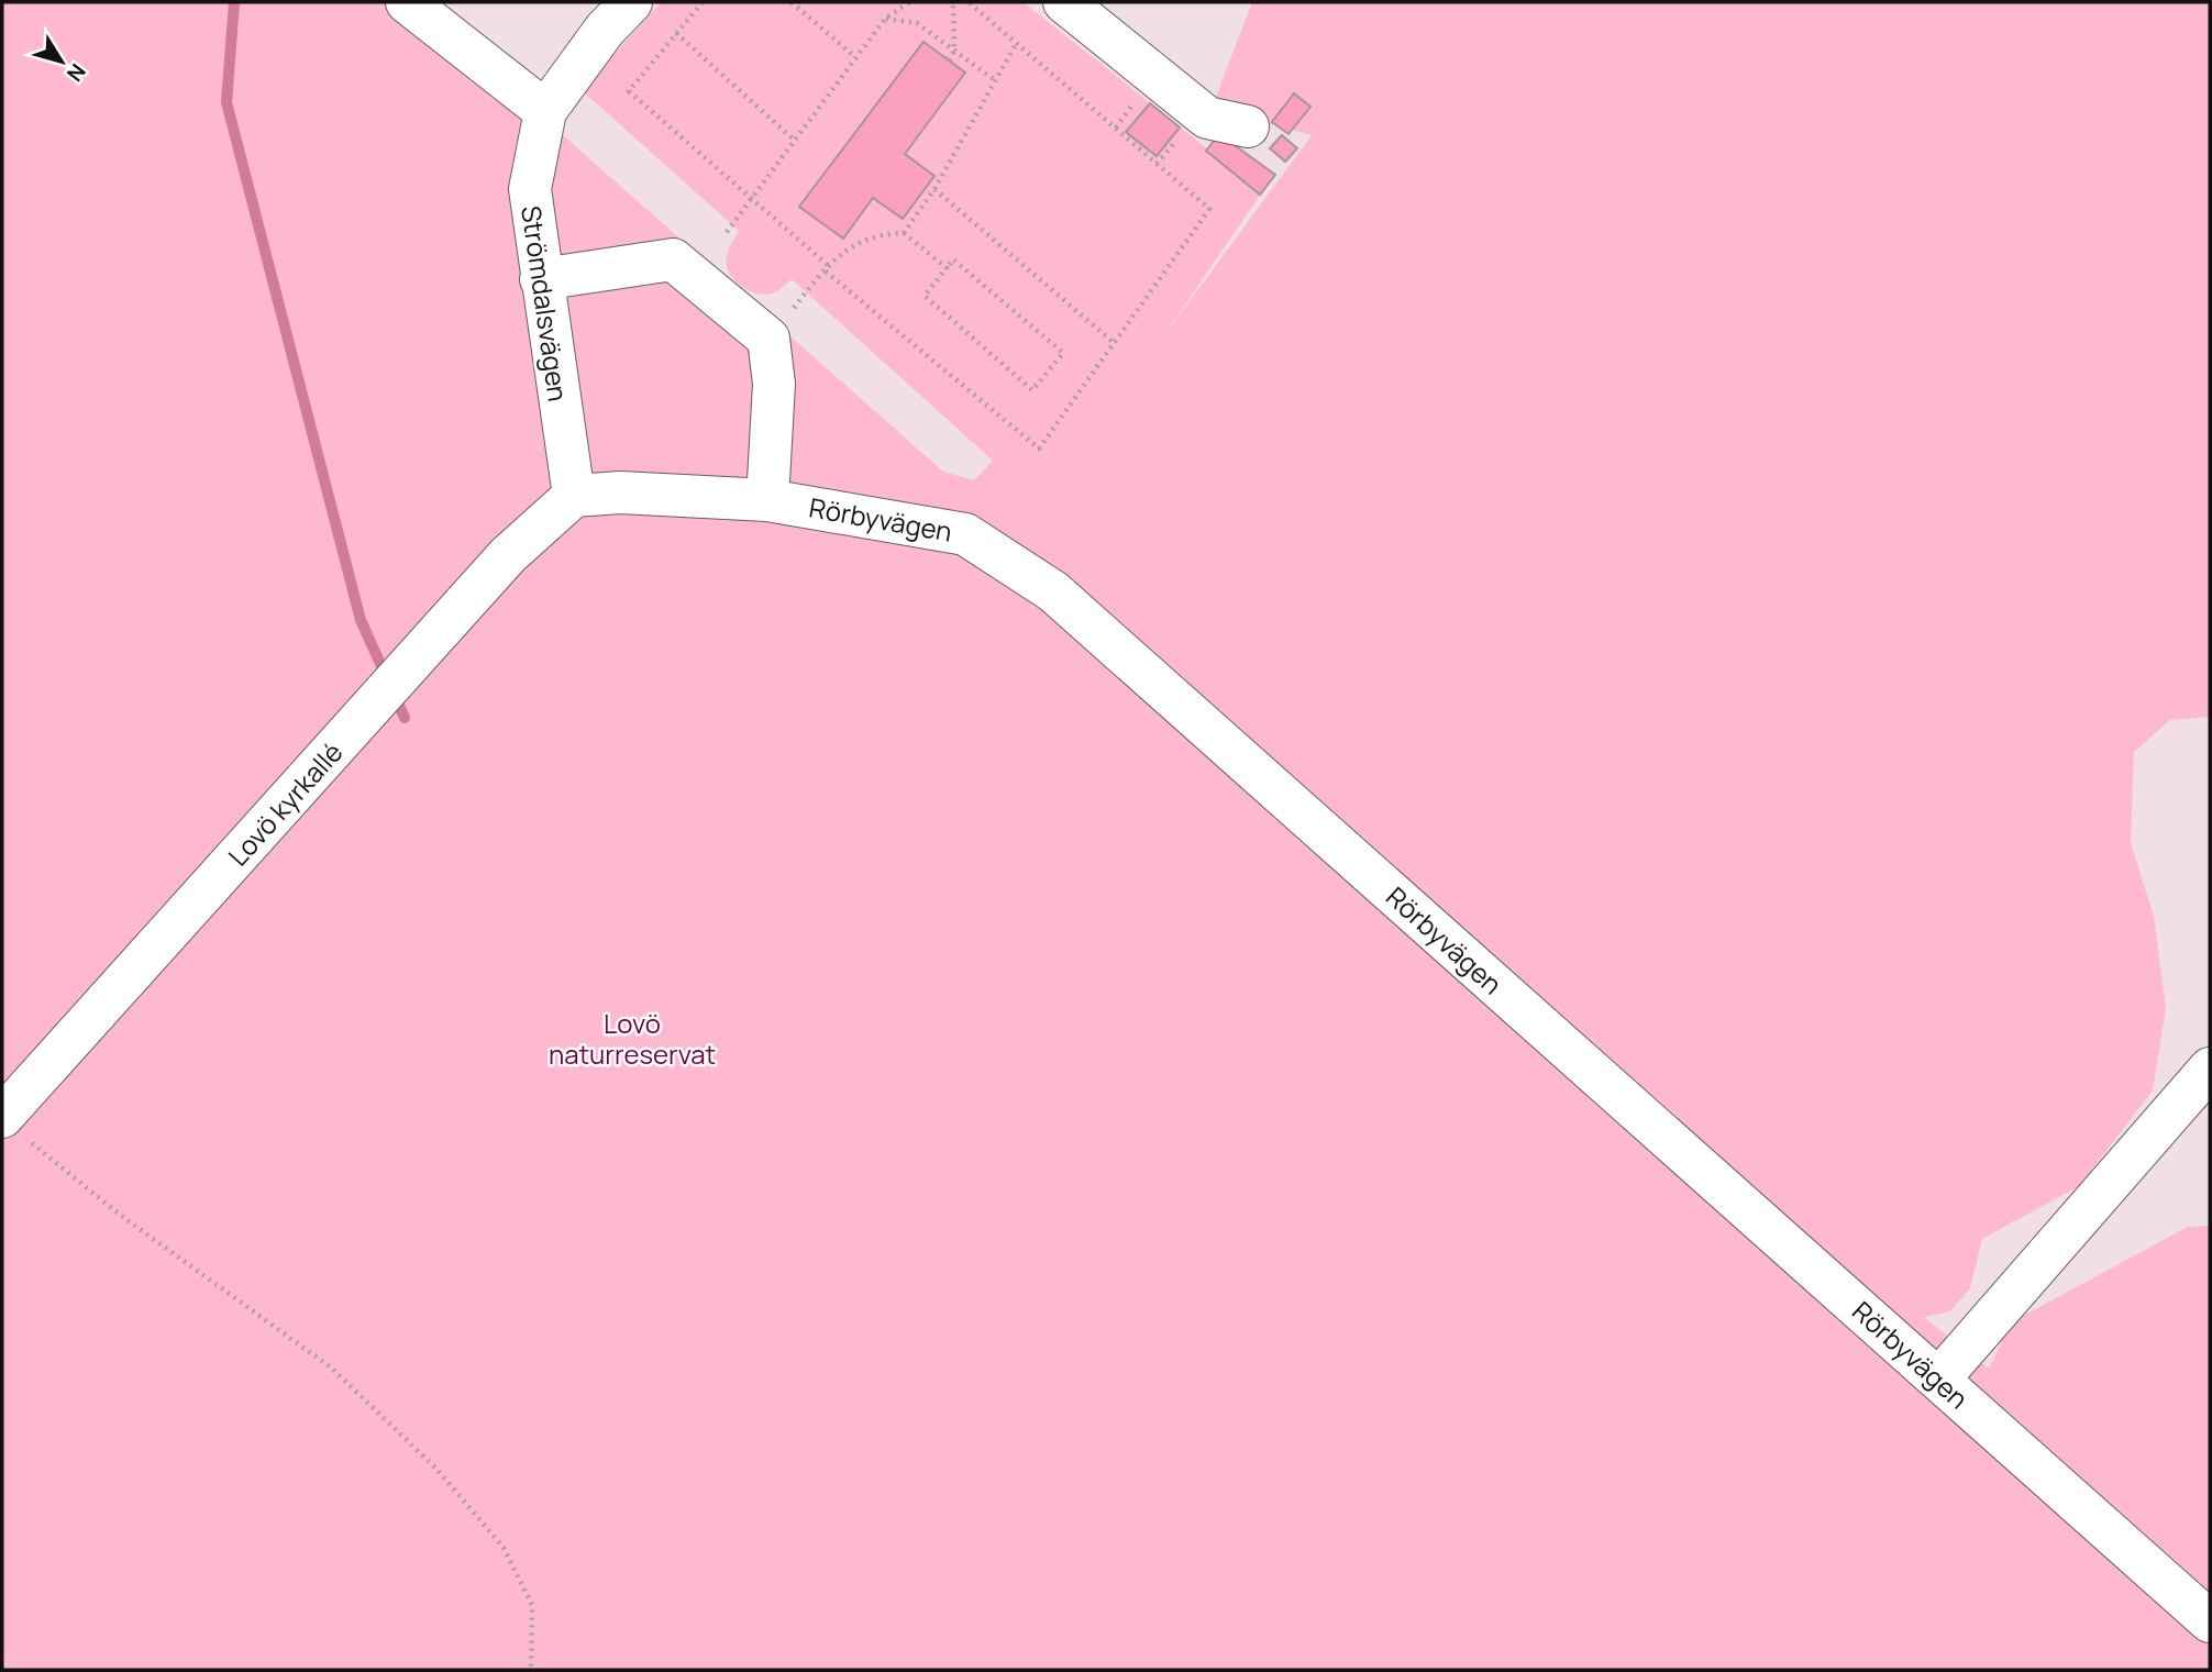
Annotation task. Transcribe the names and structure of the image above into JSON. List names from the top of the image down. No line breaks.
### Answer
{"streets":{"street":["Strömdalsvägen","Rörbyvägen","Lovö kyrkallé"]},"crossings":[["Strömdalsvägen","Rörbyvägen"],["Strömdalsvägen","Lovö kyrkallé"],["Rörbyvägen","Lovö kyrkallé"]],"parks":["Lovö naturreservat"],"north":"bottom right"}
